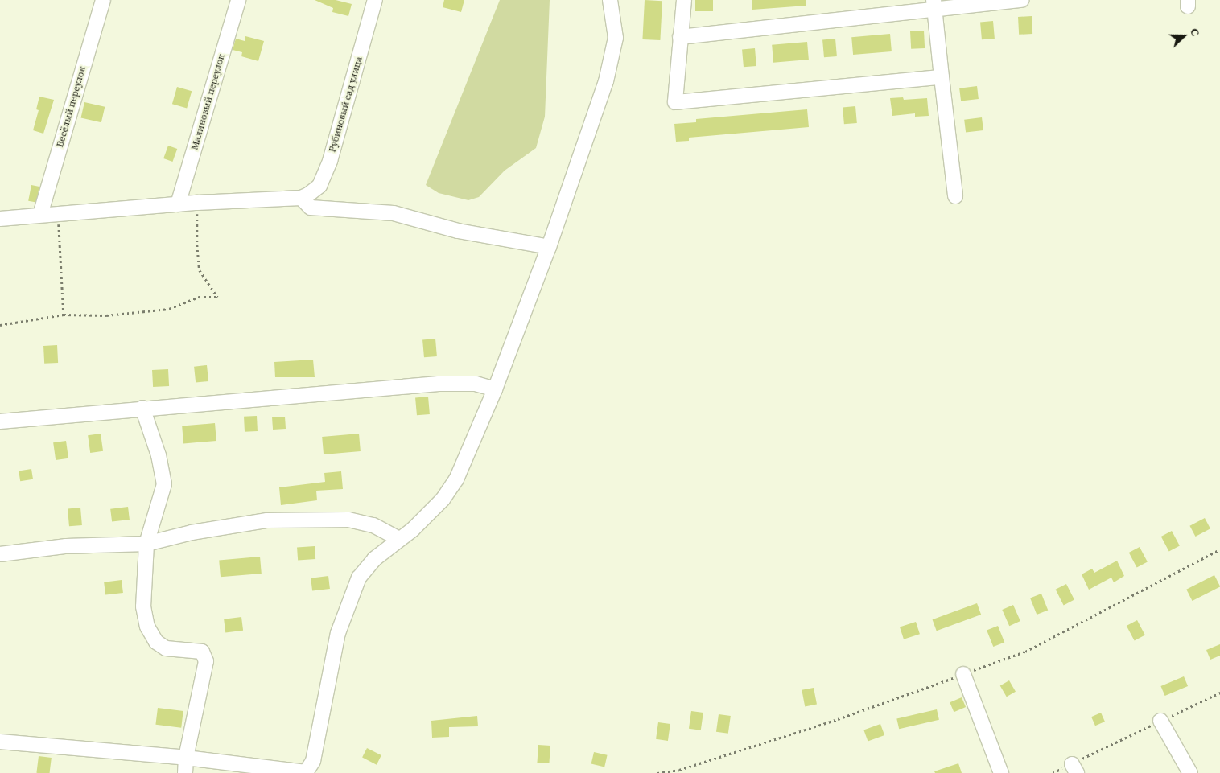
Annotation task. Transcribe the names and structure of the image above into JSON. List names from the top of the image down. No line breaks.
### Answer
{"streets":{"street":["Малиновый переулок","Рубиновый сад улица","Весёлый переулок"]},"north":"right"}
